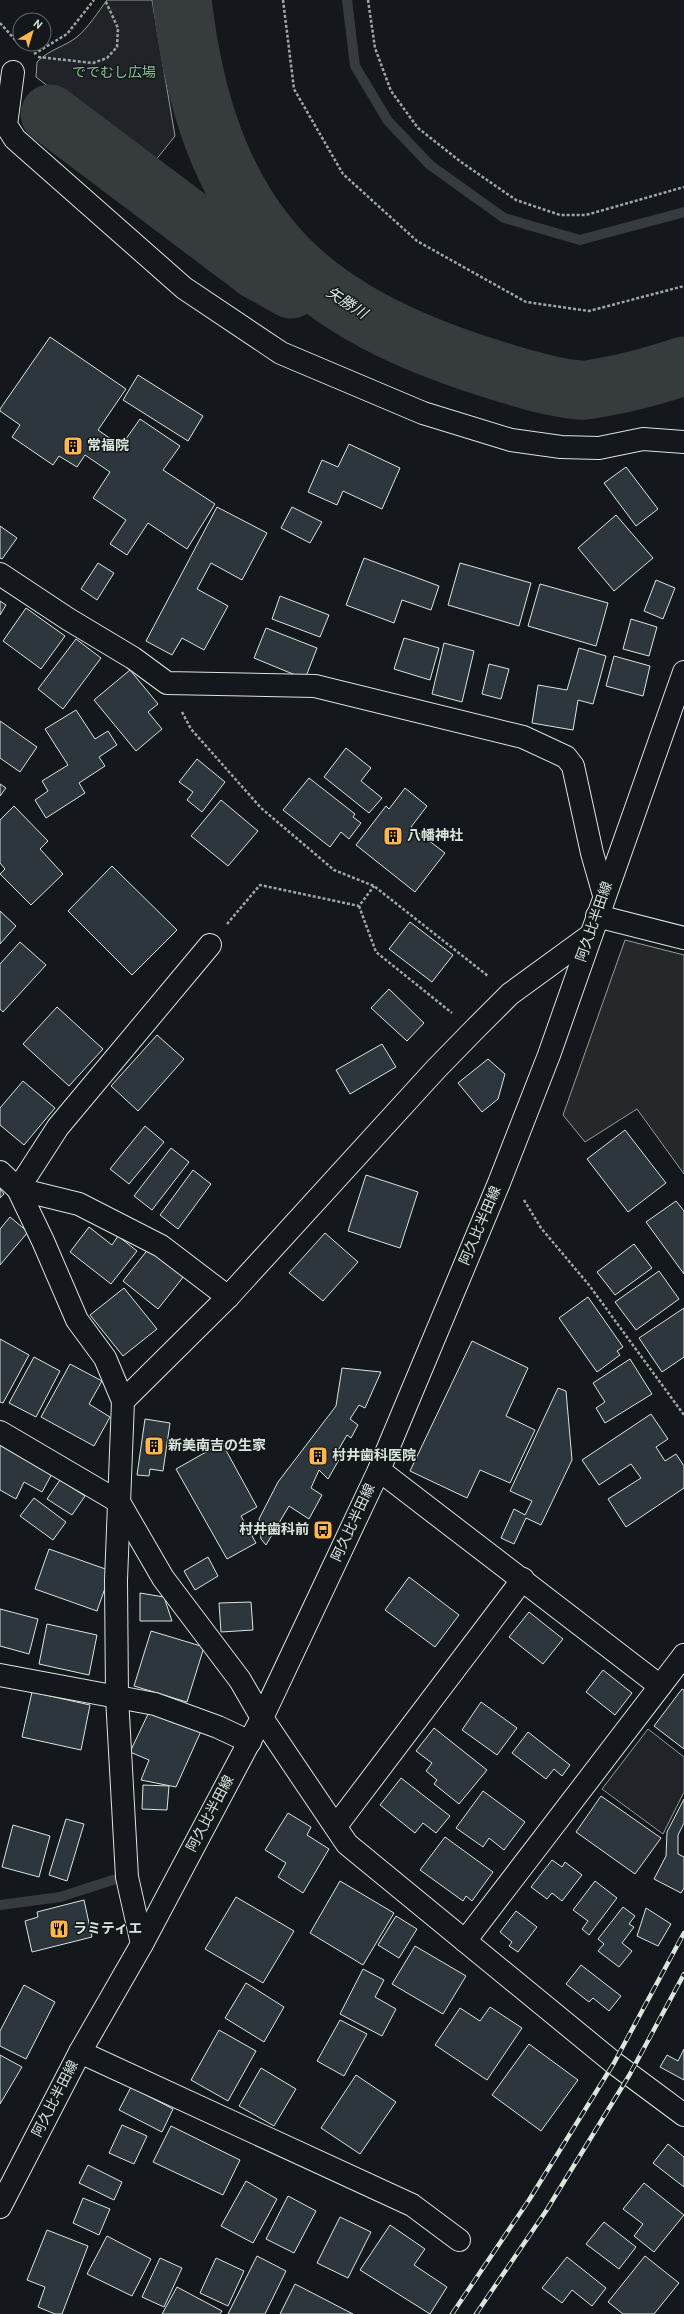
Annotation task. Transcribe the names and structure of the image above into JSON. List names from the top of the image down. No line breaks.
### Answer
{"streets":{"street":["阿久比半田線"]},"water":["矢勝川"],"parks":["ででむし広場"],"places":{"building":["常福院","八幡神社","新美南吉の生家","村井歯科医院"],"bus stop":["村井歯科前"],"restaurant":["ラミティエ"]},"north":"top right"}
